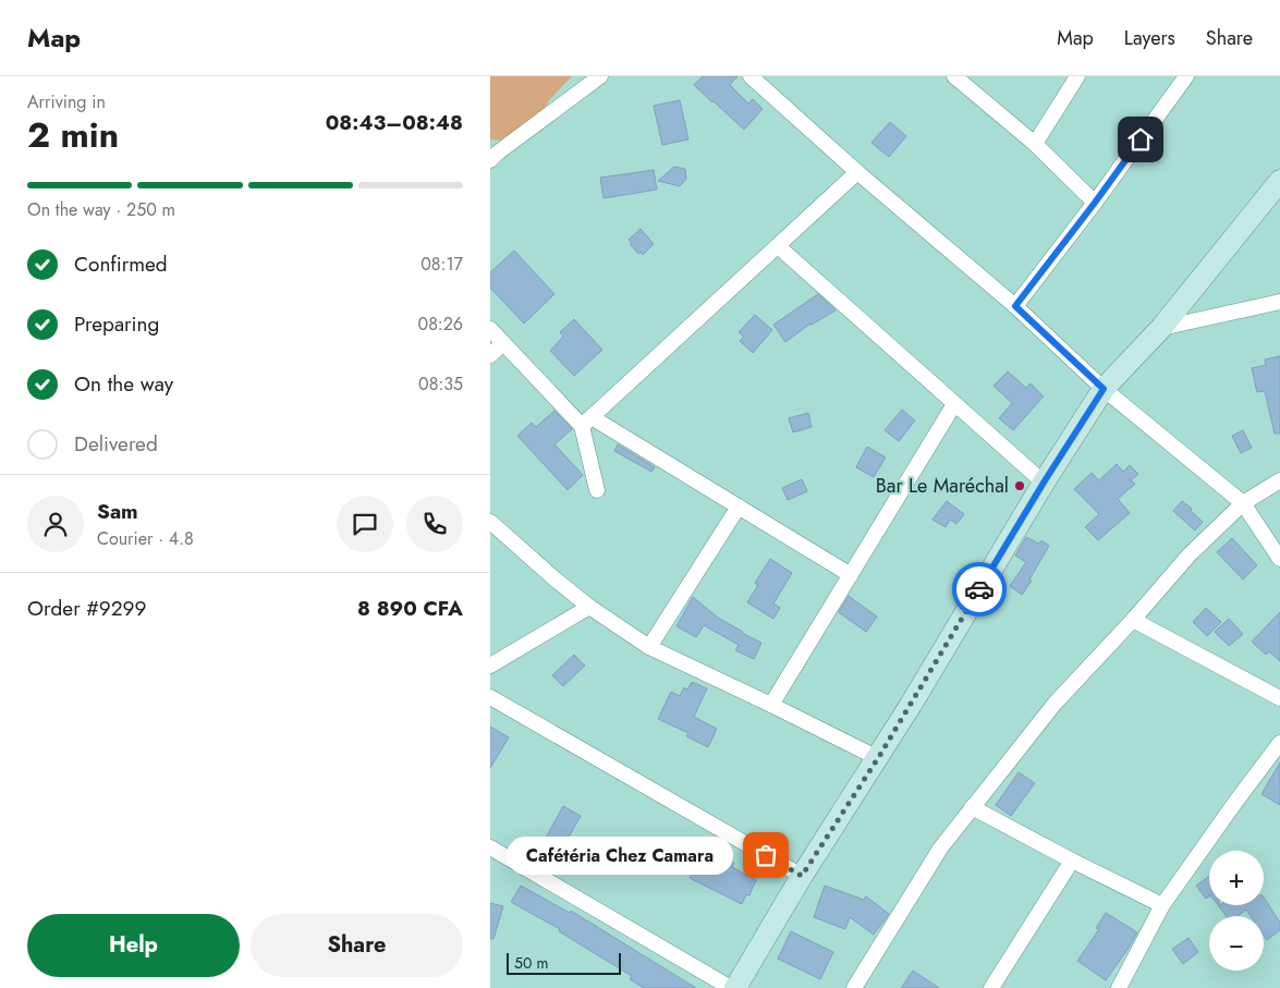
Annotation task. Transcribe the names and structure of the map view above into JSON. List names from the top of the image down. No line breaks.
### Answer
{"places":["Bar Le Maréchal","Cafétéria Chez Camara"],"scale_bar":"50 m","page":{"header":"Map","nav":["Map","Layers","Share"],"heading":["2 min","Arriving in","08:43–08:48"],"panel":["Sam","Courier · 4.8","Order #9299","8 890 CFA"],"bar":"On the way · 250 m","list":[["Confirmed","08:17"],["Preparing","08:26"],["On the way","08:35"],"Delivered"],"bubble":"Cafétéria Chez Camara","map_buttons":["+","−"],"buttons":["Help","Share"],"scale":"50 m"}}
